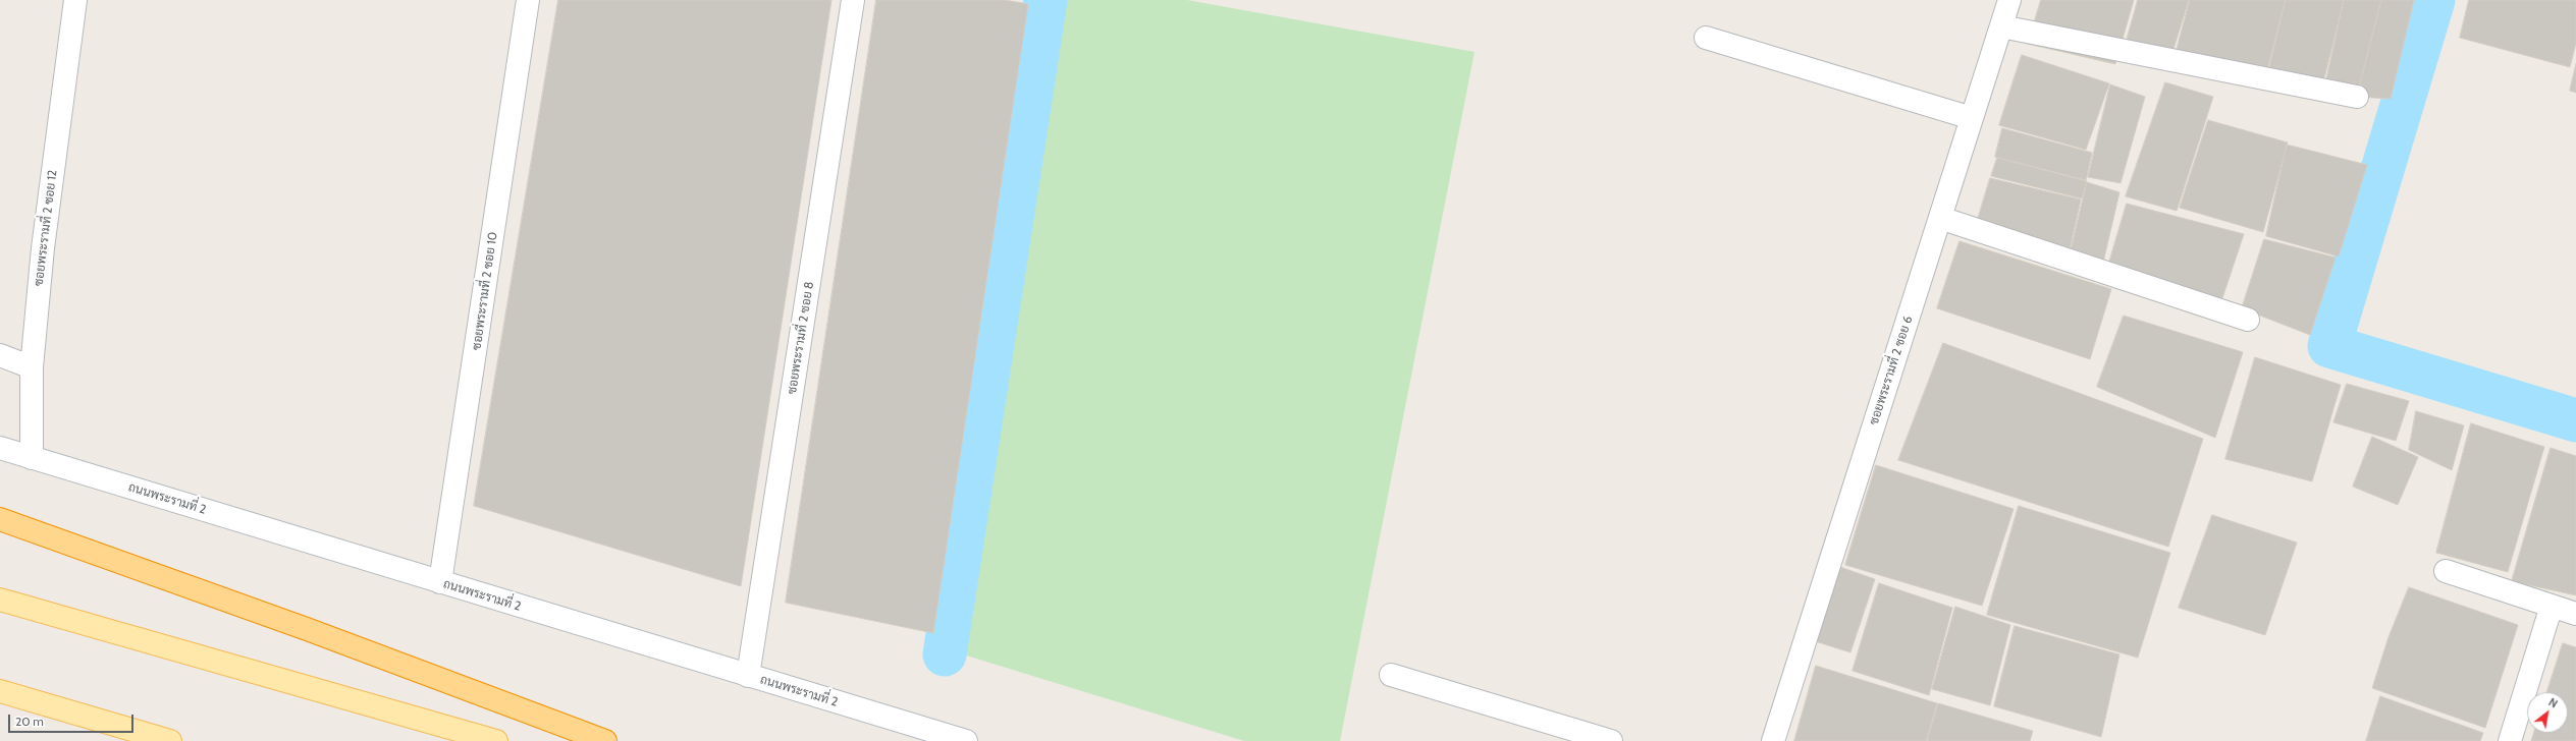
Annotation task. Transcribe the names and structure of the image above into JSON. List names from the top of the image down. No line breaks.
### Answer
{"streets":{"street":["ซอยพระรามที่ 2 ซอย 12","ซอยพระรามที่ 2 ซอย 10","ซอยพระรามที่ 2 ซอย 8","ซอยพระรามที่ 2 ซอย 6","ถนนพระรามที่ 2"]},"crossings":[["ซอยพระรามที่ 2 ซอย 12","ถนนพระรามที่ 2"],["ซอยพระรามที่ 2 ซอย 10","ถนนพระรามที่ 2"],["ซอยพระรามที่ 2 ซอย 8","ถนนพระรามที่ 2"]],"scale_bar":"20 m","north":"top right"}
